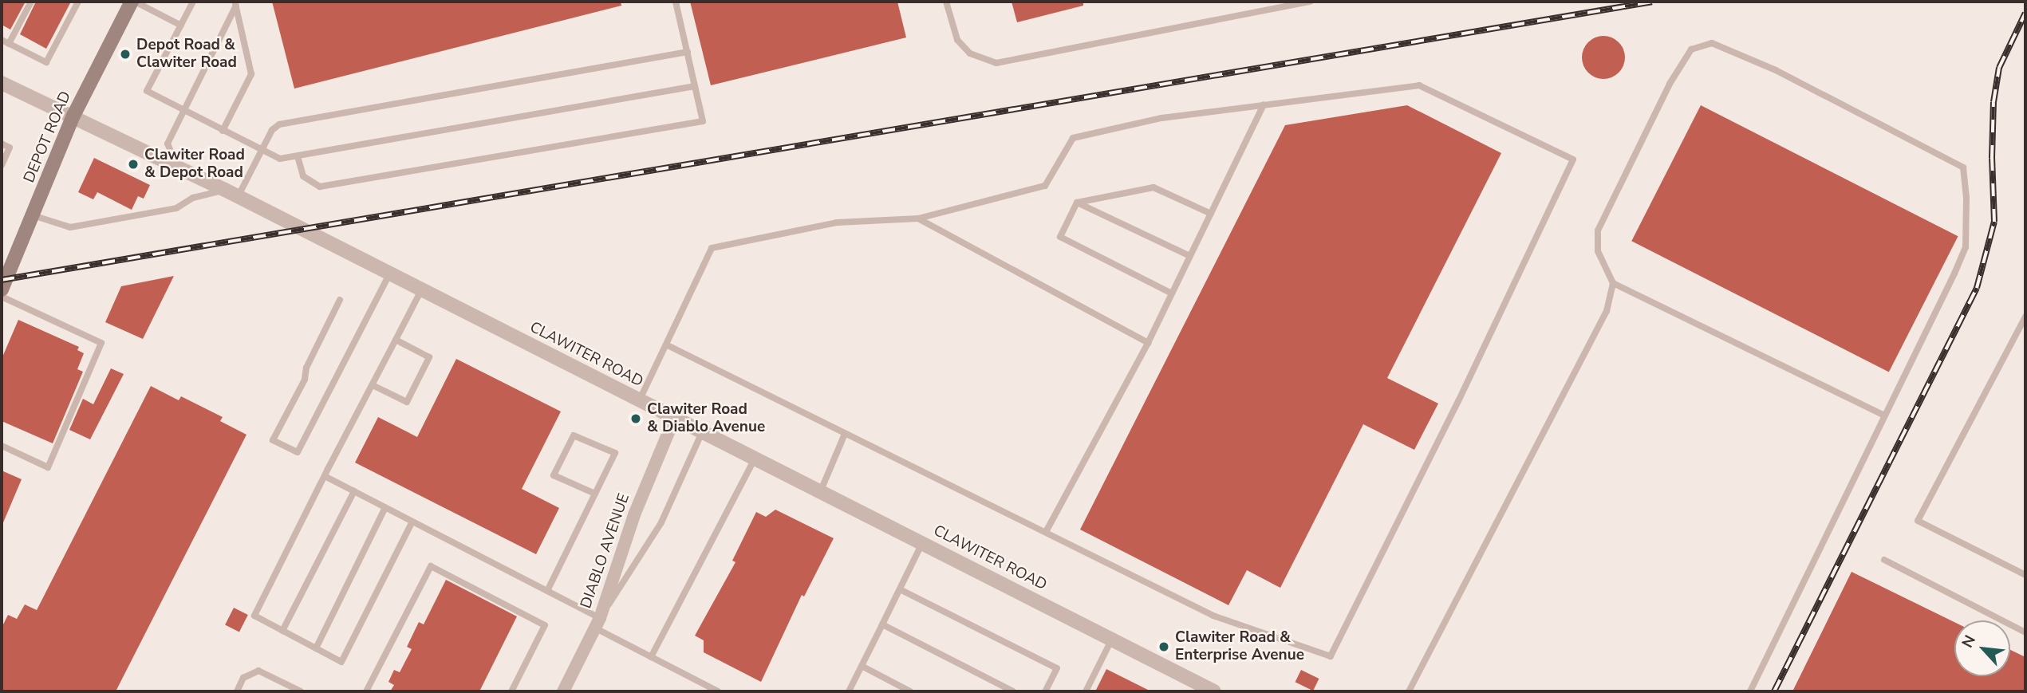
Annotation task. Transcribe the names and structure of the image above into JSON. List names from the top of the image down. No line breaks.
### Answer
{"streets":{"main road":["DEPOT ROAD"],"street":["CLAWITER ROAD","DIABLO AVENUE"]},"crossings":[["DEPOT ROAD","CLAWITER ROAD"],["CLAWITER ROAD","DIABLO AVENUE"]],"places":["Depot Road & Clawiter Road","Clawiter Road & Depot Road","Clawiter Road & Diablo Avenue","Clawiter Road & Enterprise Avenue"],"north":"top left"}
